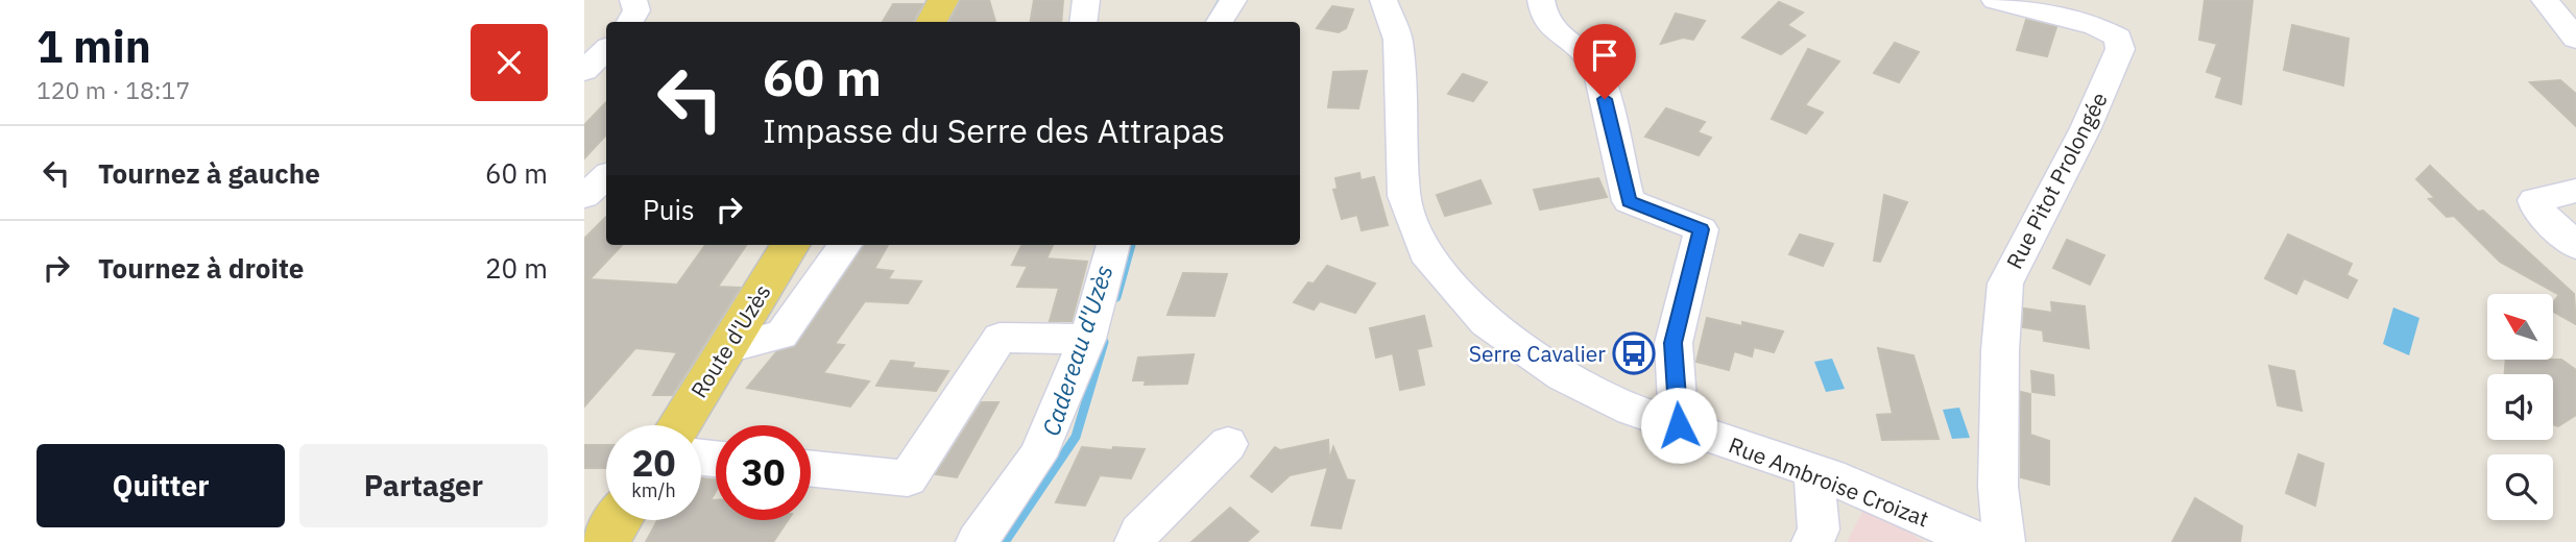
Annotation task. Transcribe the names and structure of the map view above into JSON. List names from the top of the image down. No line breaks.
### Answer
{"streets":{"main road":["Route d'Uzès"],"street":["Rue Pitot Prolongée","Rue Ambroise Croizat"]},"water":["Cadereau d'Uzès"],"places":{"bus stop":["Serre Cavalier"]},"north":"top left","page":{"heading":["1 min","120 m · 18:17"],"turn":["60 m","Impasse du Serre des Attrapas"],"list":[{"name":"Tournez à gauche","value":"60 m"},{"name":"Tournez à droite","value":"20 m"}],"then":"Puis","speed":"20 km/h","limit":"30","buttons":["Quitter","Partager"]}}
